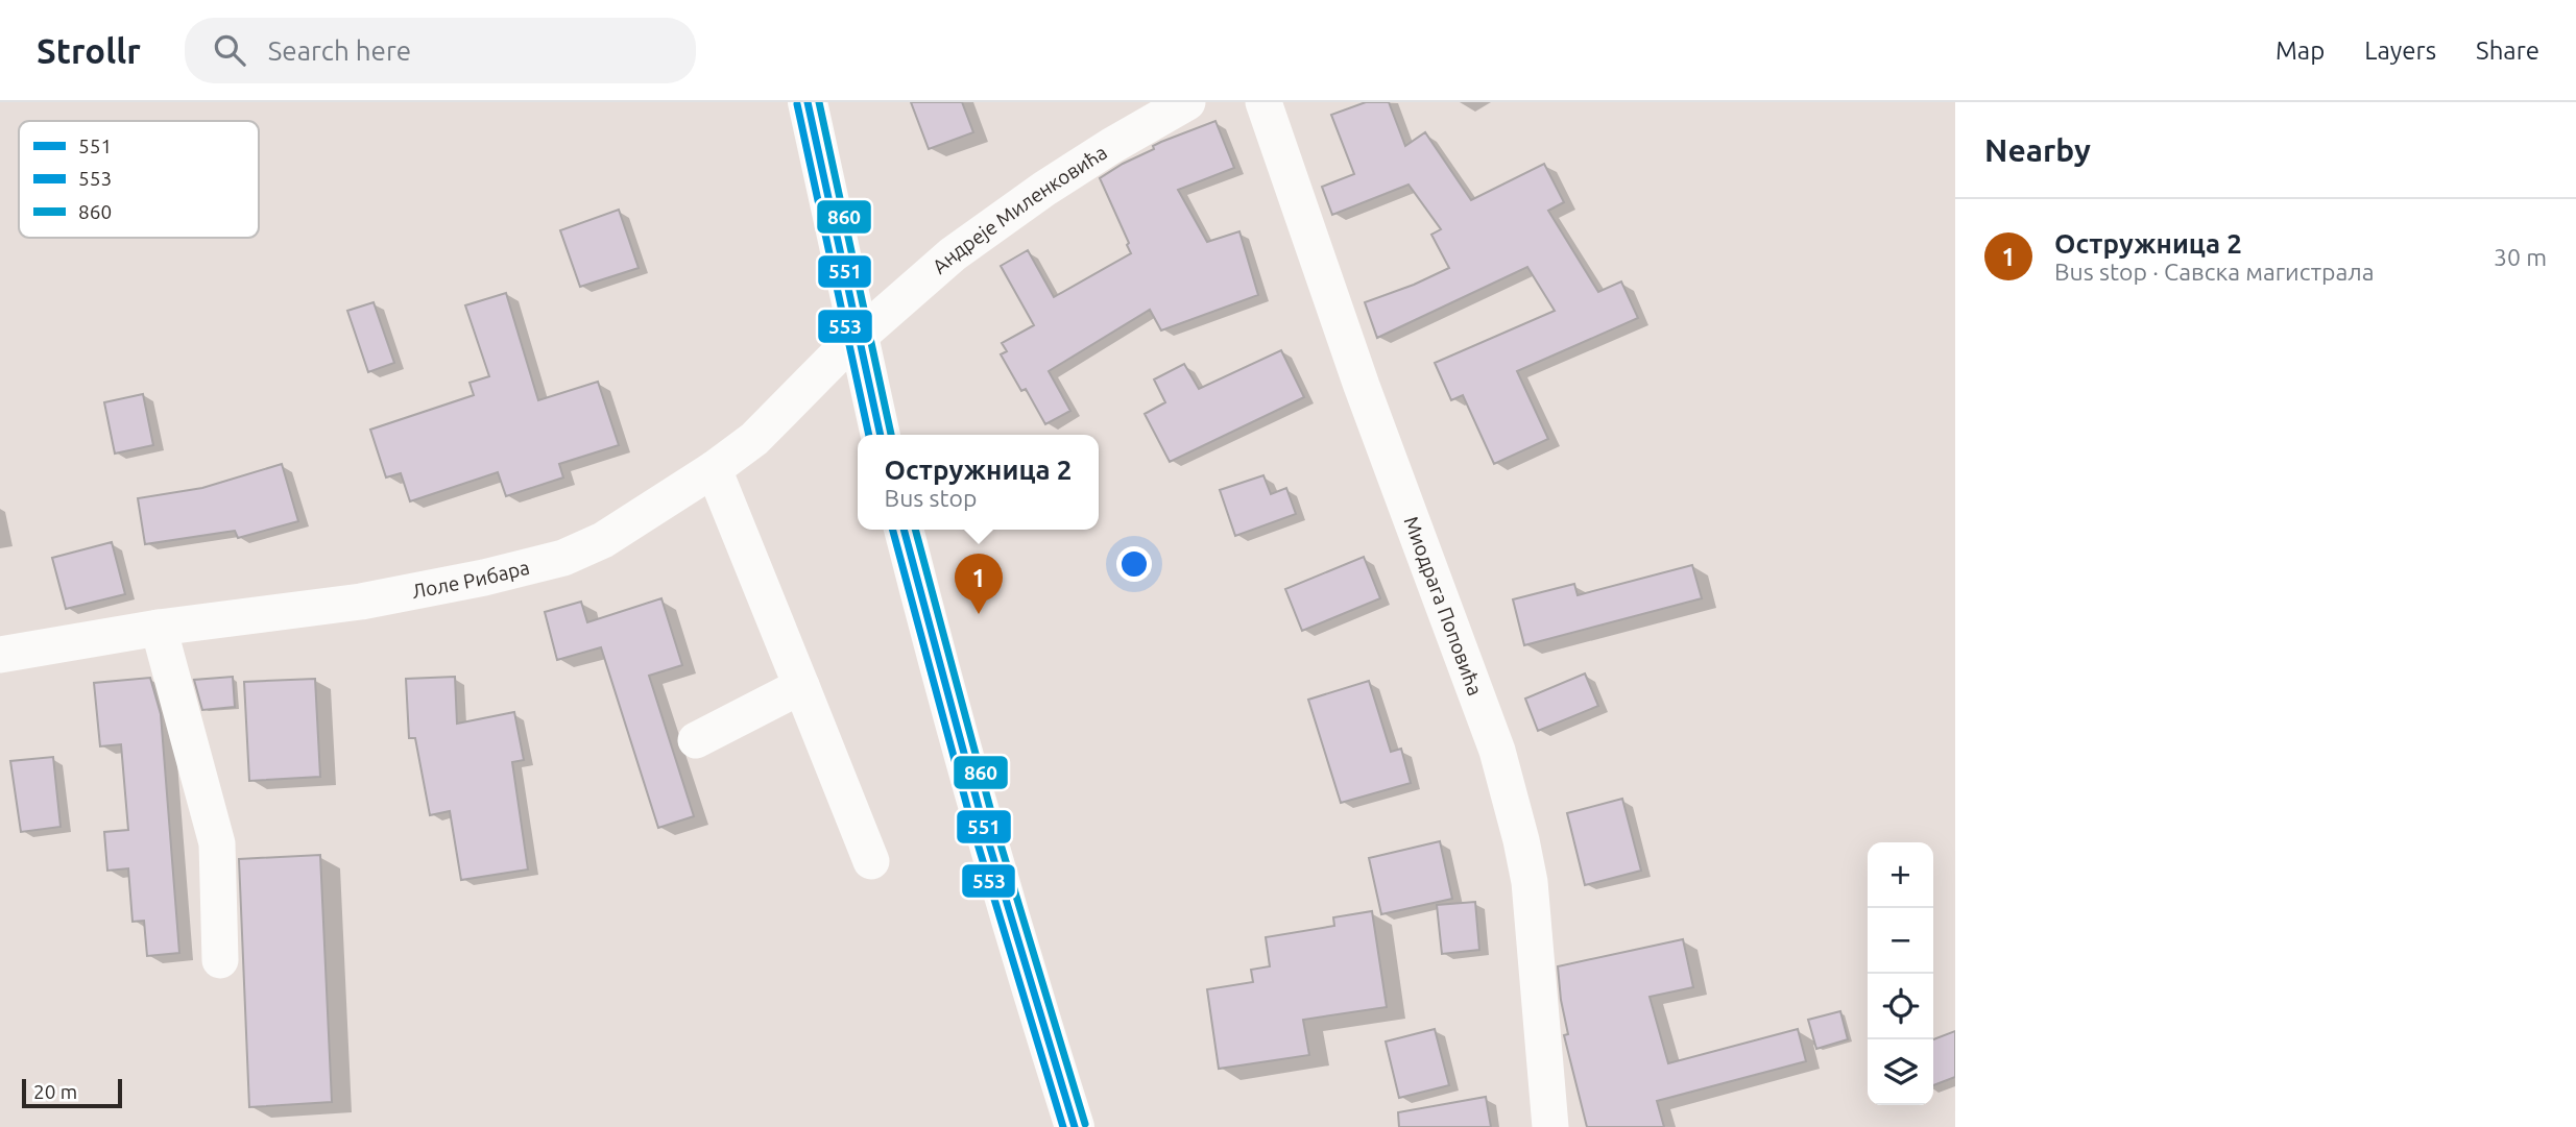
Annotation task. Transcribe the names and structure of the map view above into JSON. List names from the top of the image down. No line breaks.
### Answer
{"streets":{"street":["Андреје Миленковића","Лоле Рибара","Миодрага Поповића"]},"crossings":[["Андреје Миленковића","Лоле Рибара"]],"lines":["transit line 551","transit line 860","transit line 553"],"legend":["551","553","860"],"scale_bar":"20 m","page":{"header":"Strollr","search":"Search here","nav":["Map","Layers","Share"],"heading":"Nearby","list":[{"mark":"1","name":"Остружница 2","note":"Bus stop · Савска магистрала","value":"30 m"}],"popup":["Остружница 2","Bus stop"],"pins":"1","map_buttons":["+","−"],"scale":"20 m"}}
